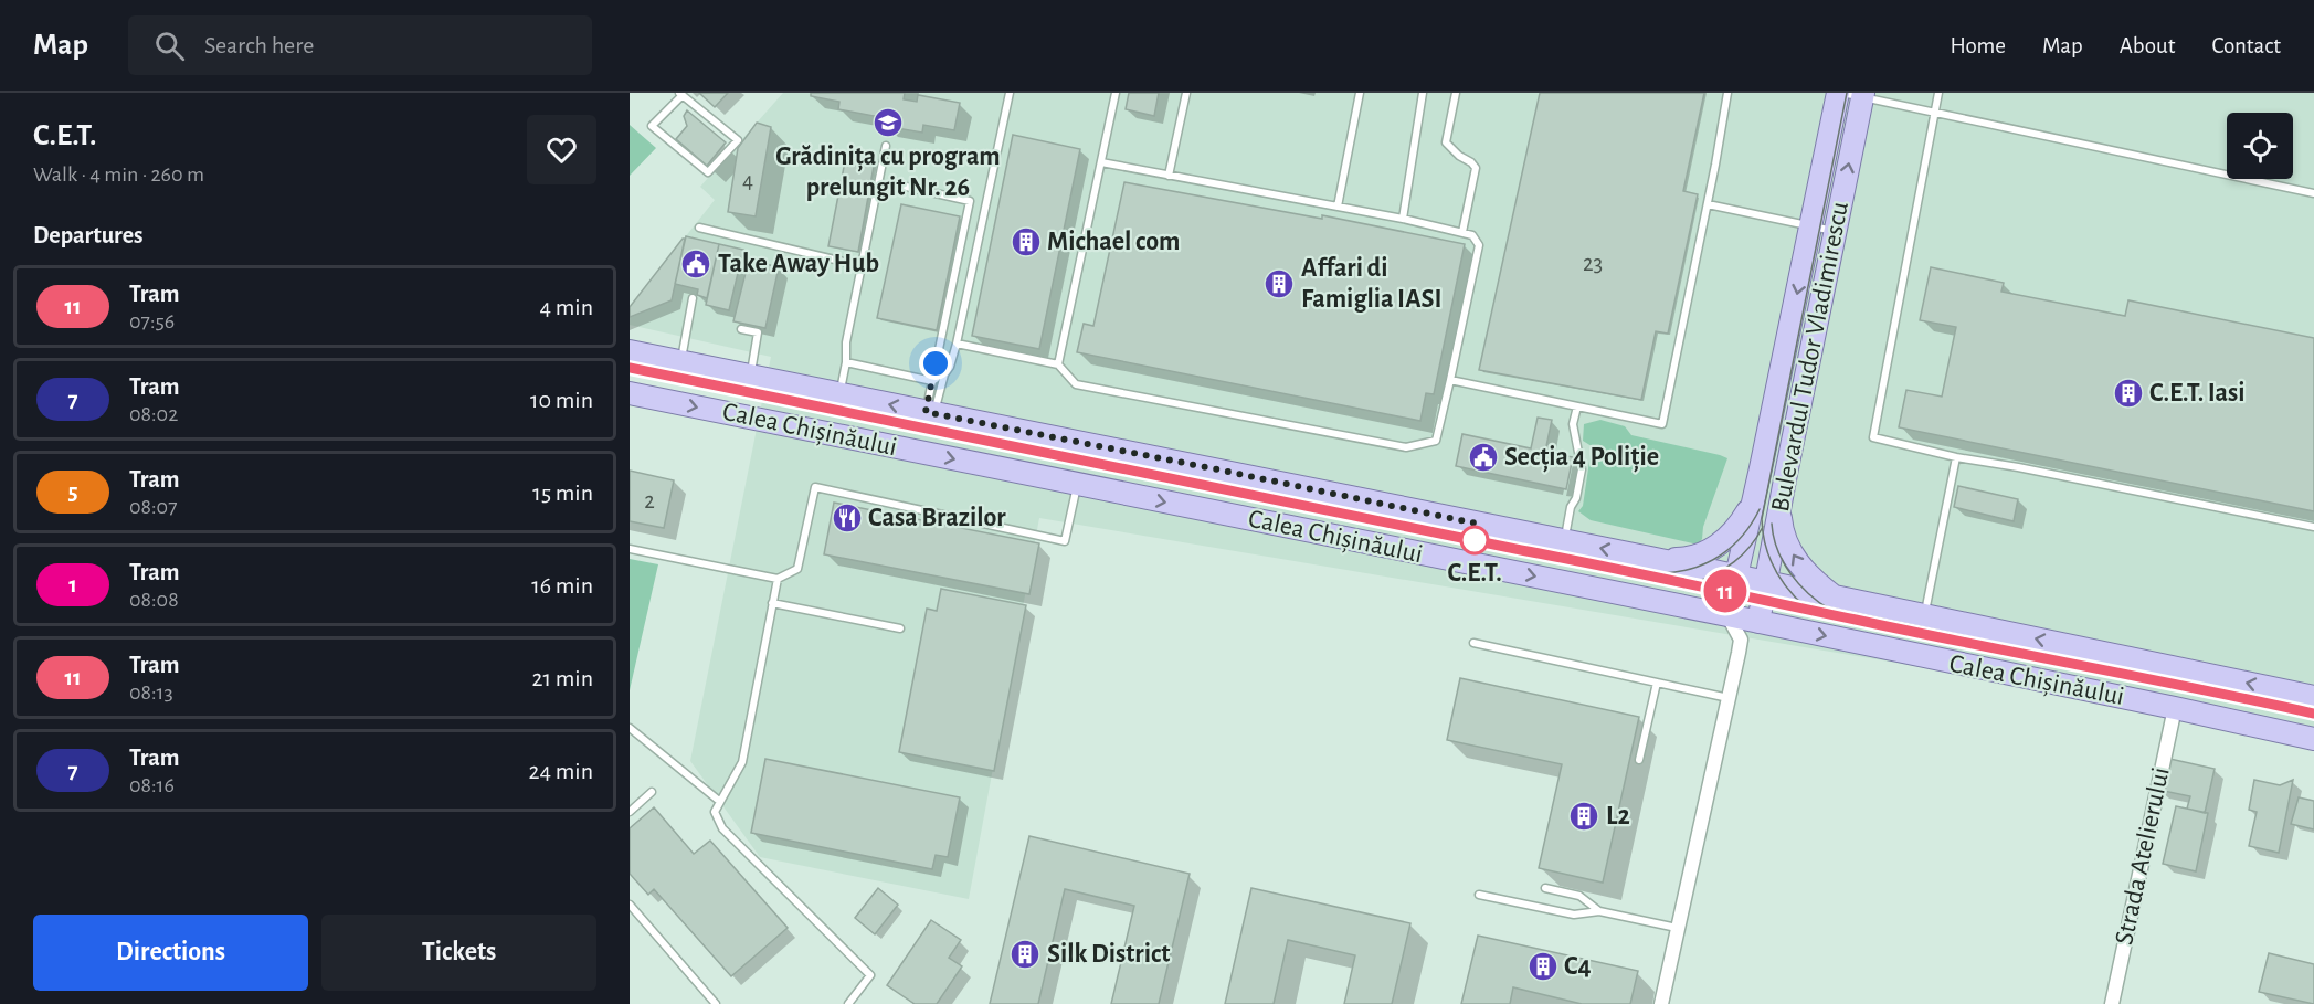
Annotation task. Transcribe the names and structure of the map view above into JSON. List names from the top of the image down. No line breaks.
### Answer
{"streets":{"main road":["Bulevardul Tudor Vladimirescu","Calea Chișinăului"],"street":["Strada Atelierului"]},"crossings":[["Bulevardul Tudor Vladimirescu","Calea Chișinăului"],["Calea Chișinăului","Strada Atelierului"]],"places":{"school or university":["Grădinița cu program prelungit Nr. 26"],"building":["Michael com","Affari di Famiglia IASI","C.E.T. Iasi","L2","Silk District","C4"],"public building":["Take Away Hub","Secția 4 Poliție"],"restaurant":["Casa Brazilor"],"other":["C.E.T."]},"lines":["tram line 11"],"house_numbers":["4","23","2"],"page":{"header":"Map","search":"Search here","nav":["Home","Map","About","Contact"],"heading":[["C.E.T.","Walk · 4 min · 260 m"],"Departures"],"on_map":"11","list":[{"mark":"11","name":"Tram","note":"07:56","value":"4 min"},{"mark":"7","name":"Tram","note":"08:02","value":"10 min"},{"mark":"5","name":"Tram","note":"08:07","value":"15 min"},{"mark":"1","name":"Tram","note":"08:08","value":"16 min"},{"mark":"11","name":"Tram","note":"08:13","value":"21 min"},{"mark":"7","name":"Tram","note":"08:16","value":"24 min"}],"buttons":["Directions","Tickets"]}}
